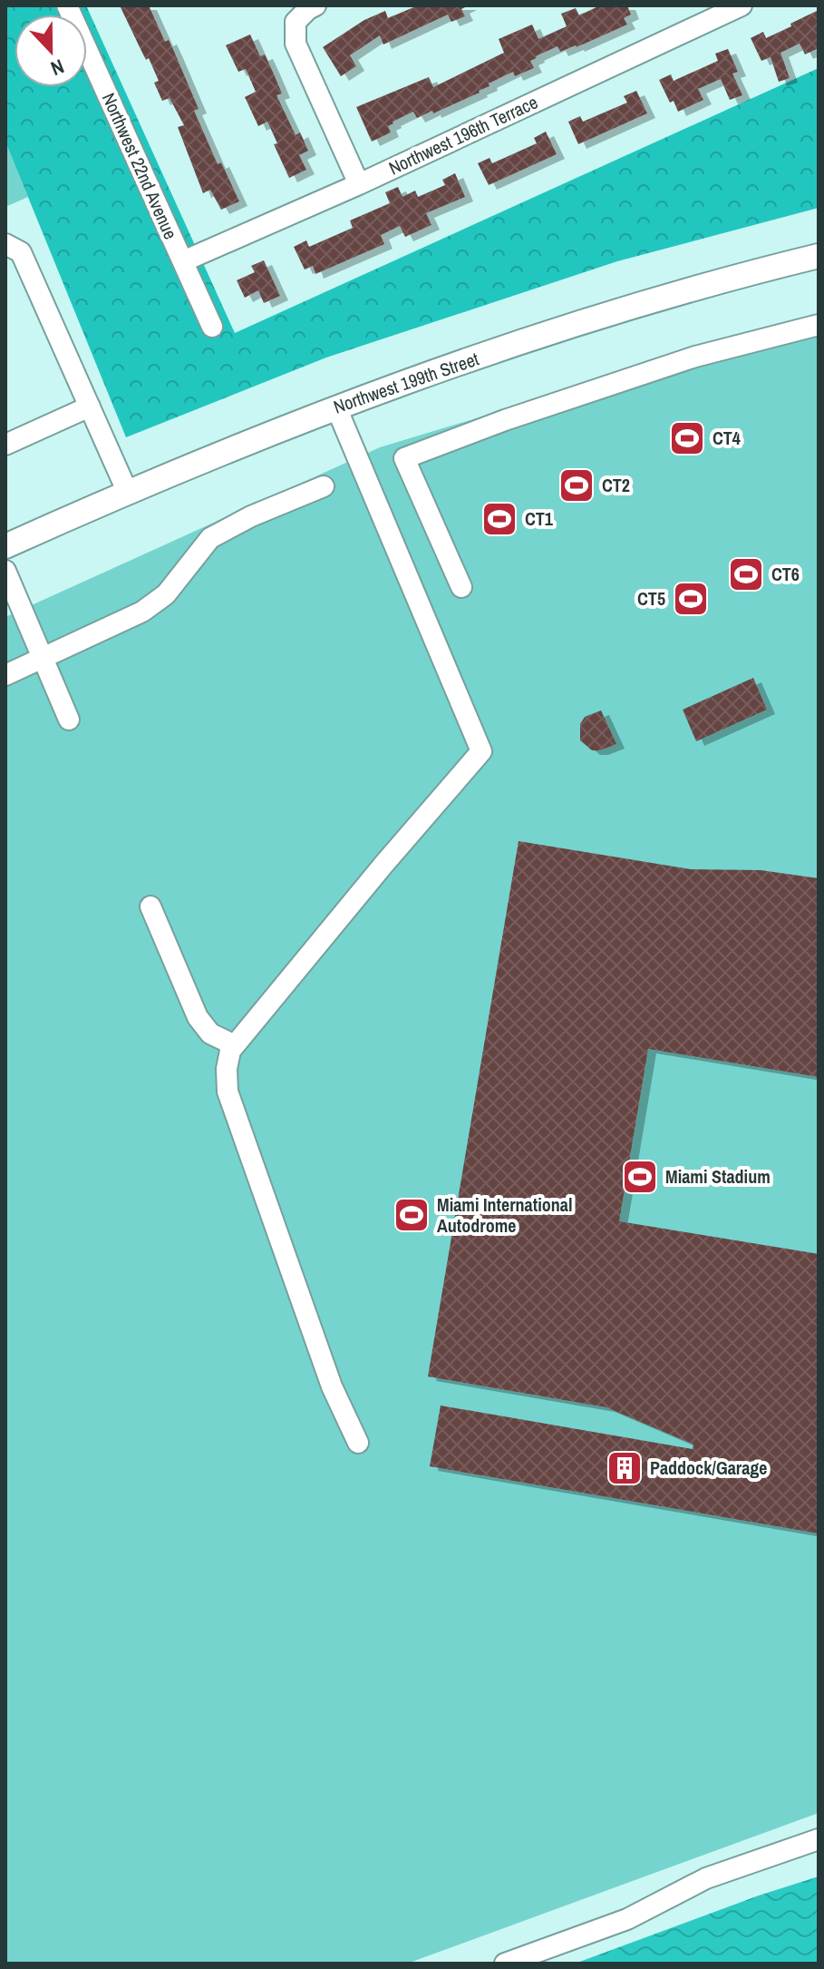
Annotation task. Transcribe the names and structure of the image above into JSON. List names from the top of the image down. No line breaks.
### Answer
{"streets":{"main road":["Northwest 199th Street"],"street":["Northwest 196th Terrace","Northwest 22nd Avenue"]},"crossings":[["Northwest 196th Terrace","Northwest 22nd Avenue"]],"places":{"sports":["CT4","CT2","CT1","CT6","CT5","Miami Stadium","Miami International Autodrome"],"building":["Paddock/Garage"]},"north":"bottom"}
